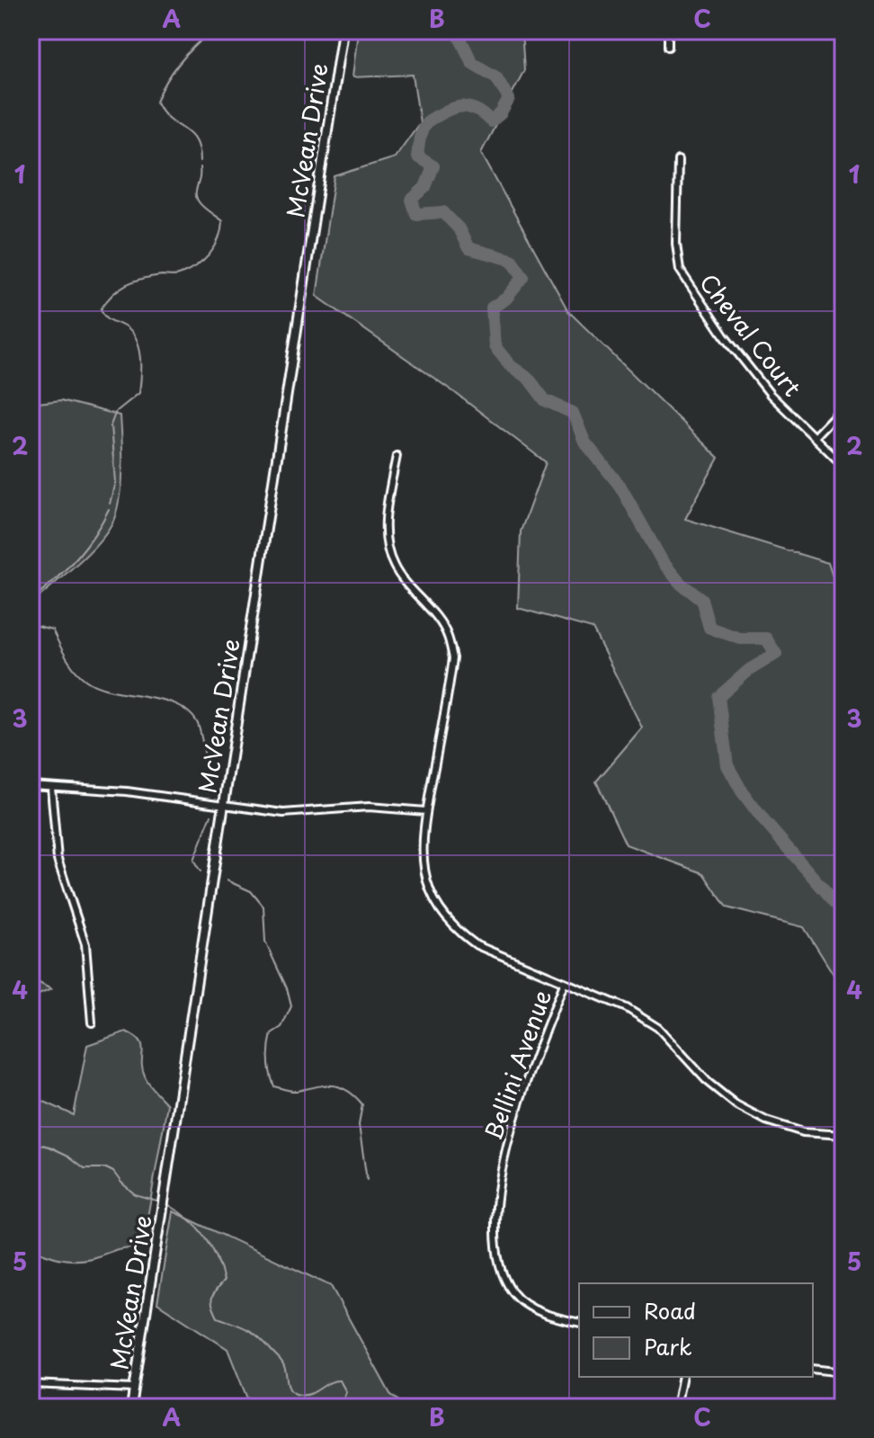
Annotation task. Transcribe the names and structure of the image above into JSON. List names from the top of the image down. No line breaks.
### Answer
{"streets":{"main road":["McVean Drive"],"street":["Cheval Court","Bellini Avenue"]},"legend":["Road","Park"],"grid":{"columns":["A","B","C"],"rows":["1","2","3","4","5"]}}
